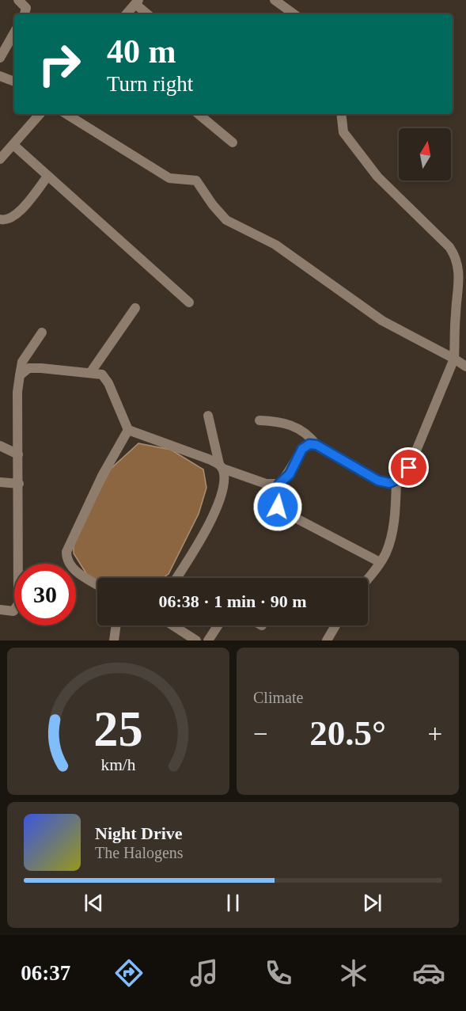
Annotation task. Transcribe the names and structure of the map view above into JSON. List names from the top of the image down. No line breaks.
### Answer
{"north":"top","page":{"turn":["40 m","Turn right"],"limit":"30","trip":"06:38 · 1 min · 90 m","tile":"Climate","heat":["−","20.5°","+"],"song":["Night Drive","The Halogens"],"tabs":"06:37","gauge":["25","km/h"]}}
